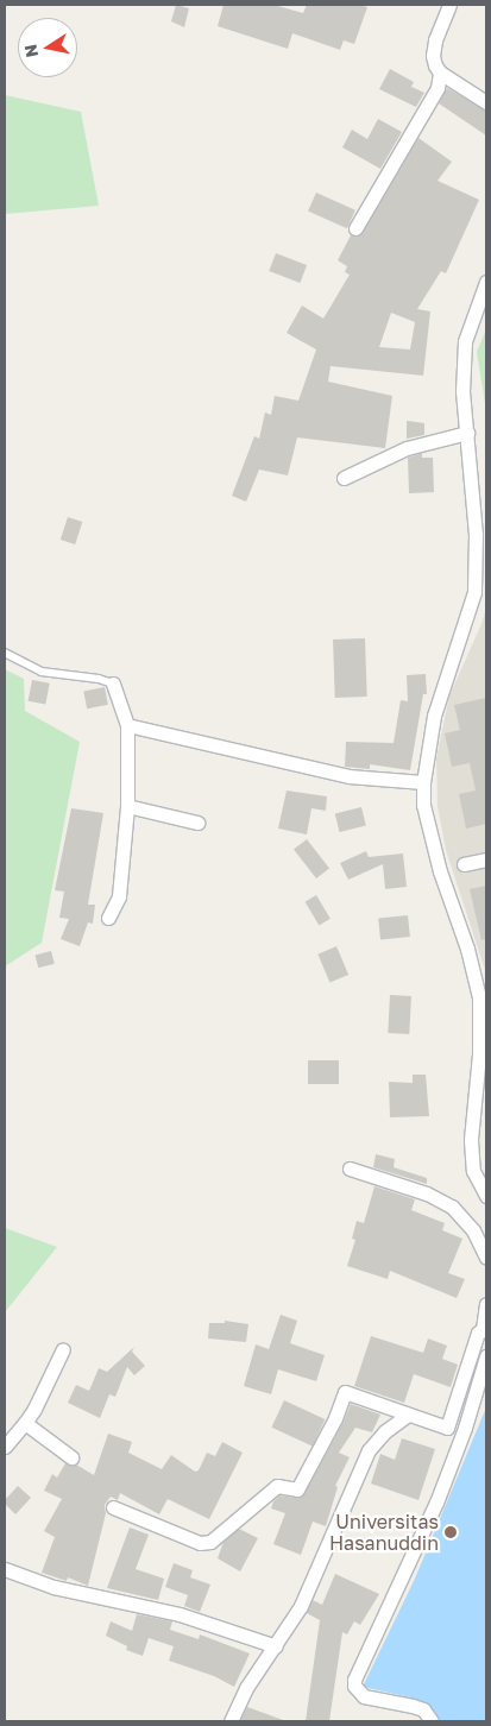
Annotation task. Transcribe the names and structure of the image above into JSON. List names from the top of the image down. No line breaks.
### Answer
{"places":["Universitas Hasanuddin"],"north":"left"}
